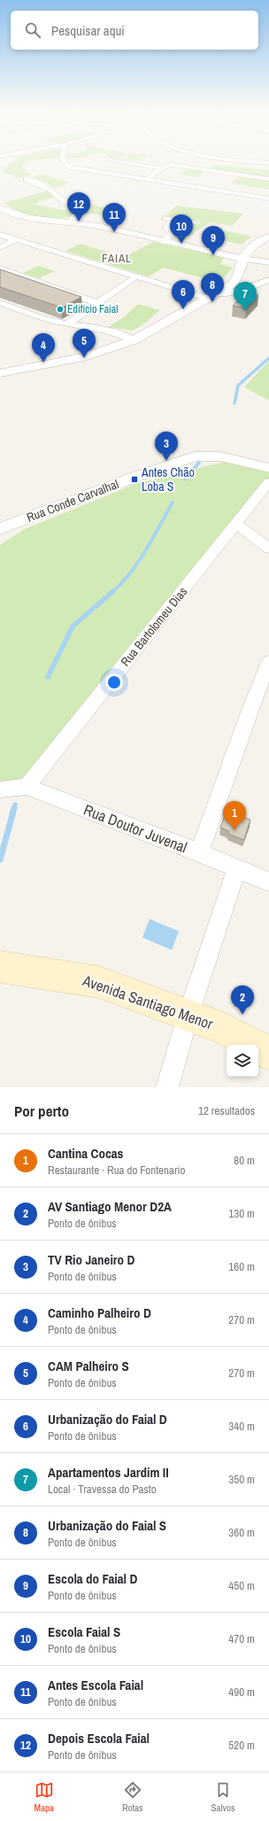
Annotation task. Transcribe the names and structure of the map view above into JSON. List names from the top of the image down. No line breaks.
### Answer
{"streets":{"main road":["Avenida Santiago Menor"],"street":["Rua Conde Carvalhal","Rua Bartolomeu Dias","Rua Doutor Juvenal"]},"crossings":[["Rua Bartolomeu Dias","Rua Doutor Juvenal"]],"districts":["FAIAL"],"places":{"other":["Edifício Faial"],"transit":["Antes Chão Loba S"]},"page":{"search":"Pesquisar aqui","pins":["12","11","10","9","8","6","7","5","4","3","1","2"],"heading":["Por perto","12 resultados"],"list":[{"mark":"1","name":"Cantina Cocas","note":"Restaurante · Rua do Fontenario","value":"80 m"},{"mark":"2","name":"AV Santiago Menor D2A","note":"Ponto de ônibus","value":"130 m"},{"mark":"3","name":"TV Rio Janeiro D","note":"Ponto de ônibus","value":"160 m"},{"mark":"4","name":"Caminho Palheiro D","note":"Ponto de ônibus","value":"270 m"},{"mark":"5","name":"CAM Palheiro S","note":"Ponto de ônibus","value":"270 m"},{"mark":"6","name":"Urbanização do Faial D","note":"Ponto de ônibus","value":"340 m"},{"mark":"7","name":"Apartamentos Jardim II","note":"Local · Travessa do Pasto","value":"350 m"},{"mark":"8","name":"Urbanização do Faial S","note":"Ponto de ônibus","value":"360 m"},{"mark":"9","name":"Escola do Faial D","note":"Ponto de ônibus","value":"450 m"},{"mark":"10","name":"Escola Faial S","note":"Ponto de ônibus","value":"470 m"},{"mark":"11","name":"Antes Escola Faial","note":"Ponto de ônibus","value":"490 m"},{"mark":"12","name":"Depois Escola Faial","note":"Ponto de ônibus","value":"520 m"}],"nav":["Mapa","Rotas","Salvos"]}}
